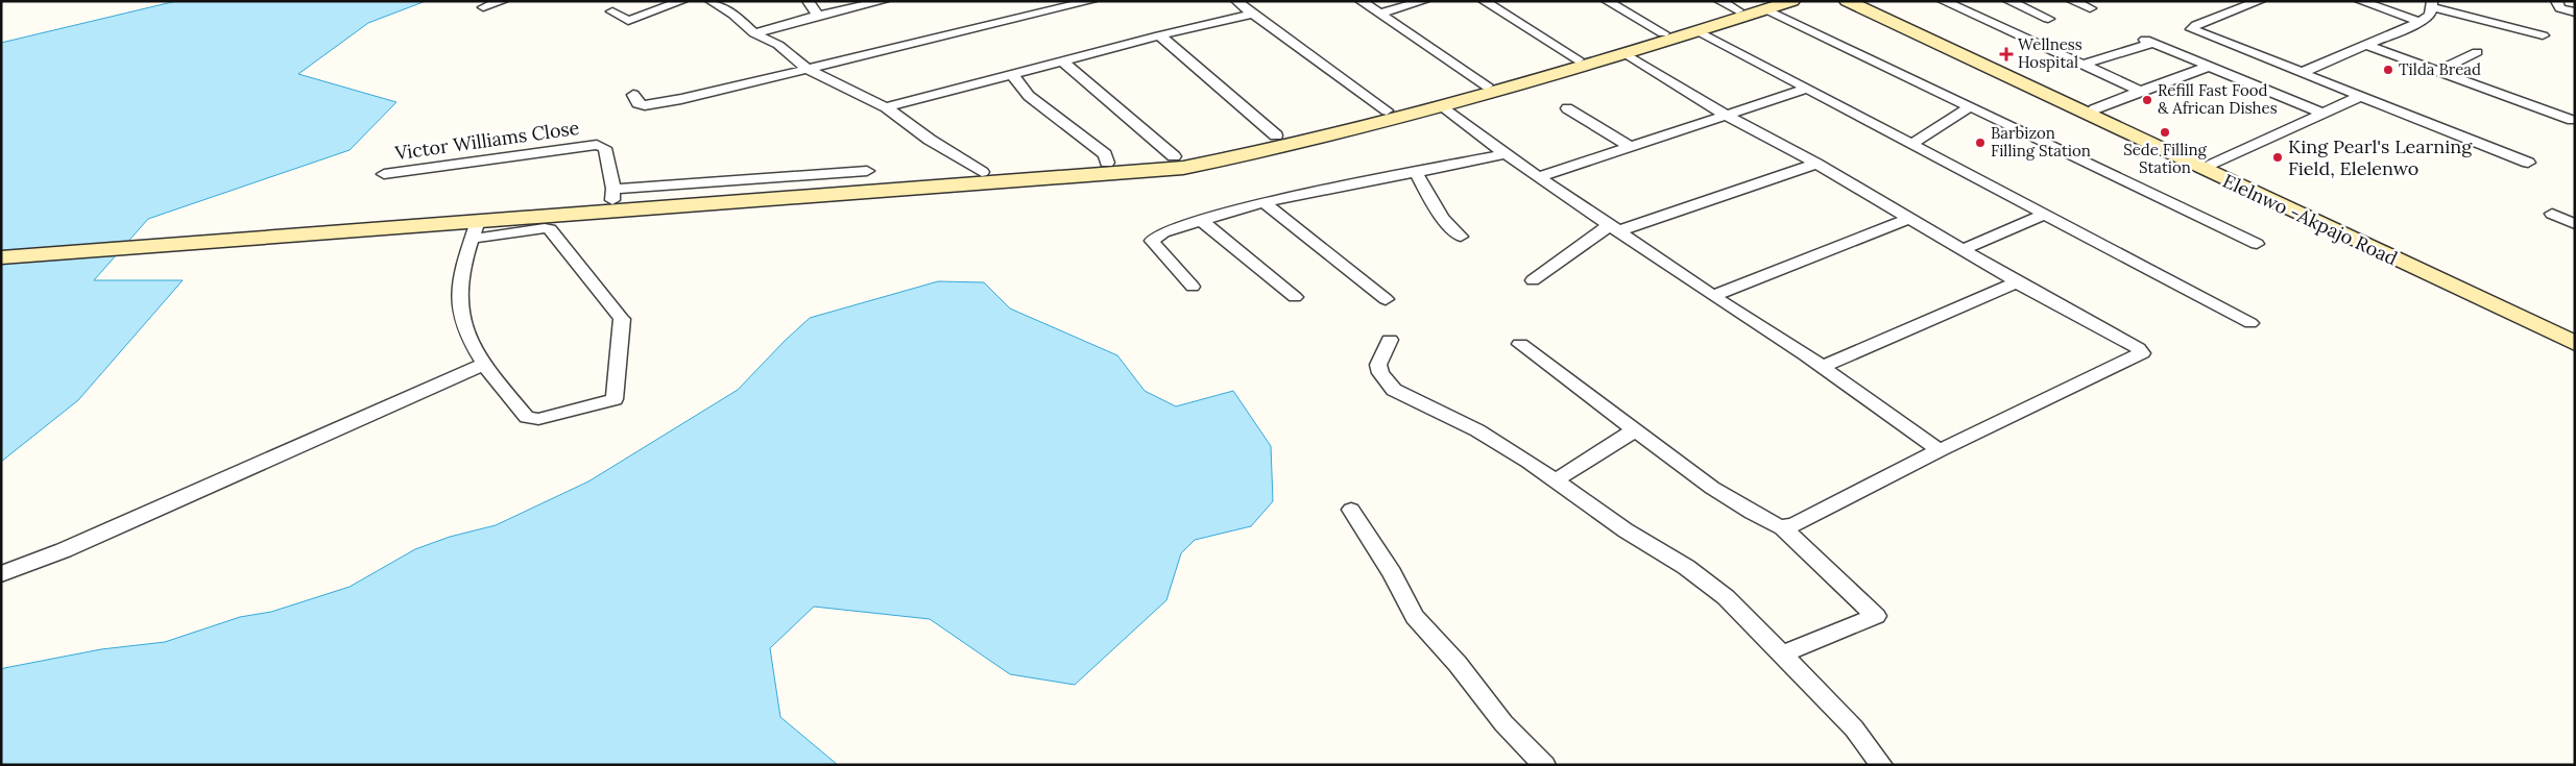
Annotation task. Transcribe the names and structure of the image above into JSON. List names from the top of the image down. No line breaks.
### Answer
{"streets":{"main road":["Elelnwo -Akpajo Road"],"street":["Victor Williams Close"]},"places":{"health":["Wellness Hospital"],"other":["Tilda Bread","Refill Fast Food & African Dishes","Sede Filling Station","Barbizon Filling Station","King Pearl's Learning Field, Elelenwo"]}}
